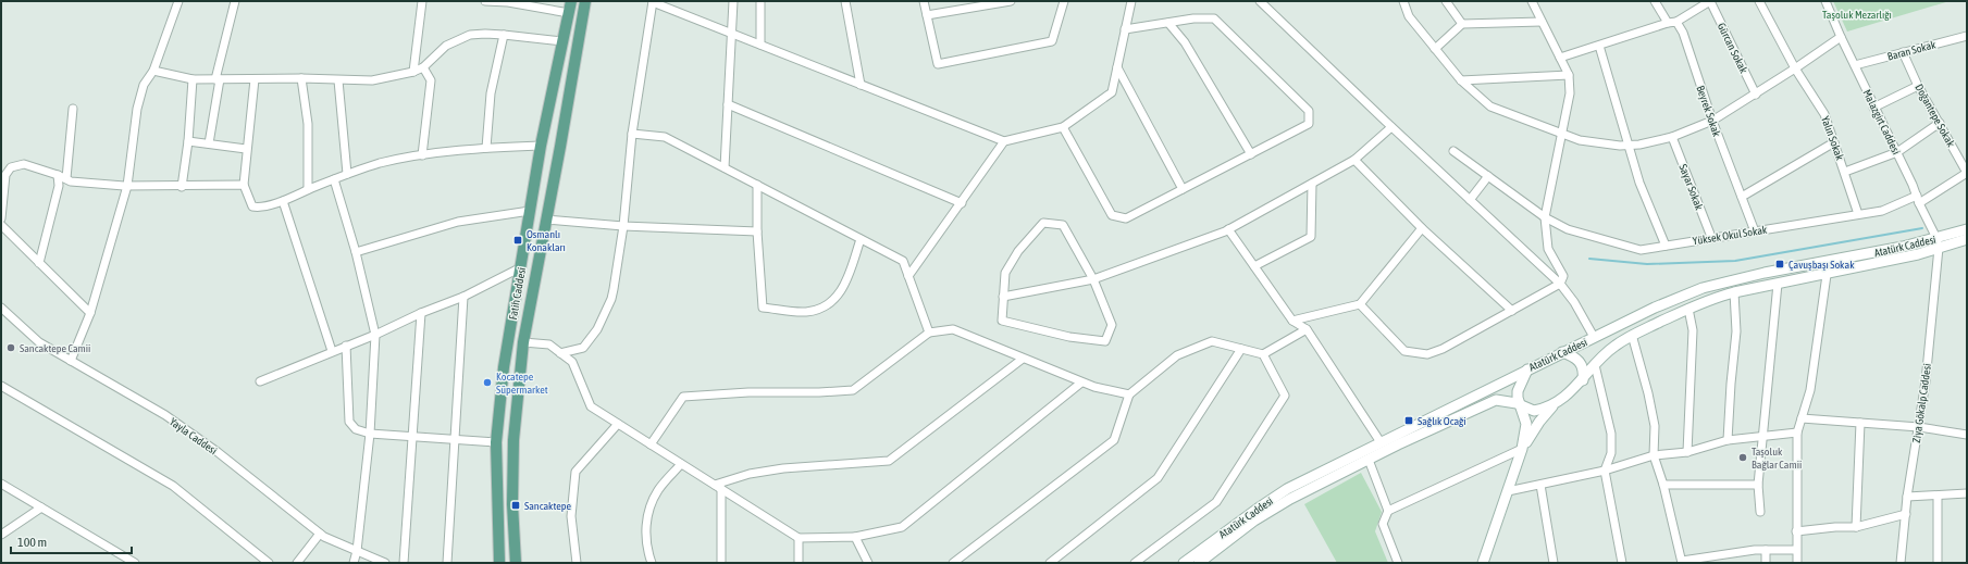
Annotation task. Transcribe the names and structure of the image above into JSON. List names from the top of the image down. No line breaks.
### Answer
{"streets":{"main road":["Atatürk Caddesi","Fatih Caddesi"],"street":["Gürcan Sokak","Baran Sokak","Beyrek Sokak","Doğantepe Sokak","Malazgirt Caddesi","Yalın Sokak","Sayar Sokak","Yüksek Okul Sokak","Ziya Gökalp Caddesi","Yayla Caddesi"]},"crossings":[["Baran Sokak","Doğantepe Sokak"],["Baran Sokak","Malazgirt Caddesi"],["Beyrek Sokak","Yüksek Okul Sokak"],["Doğantepe Sokak","Malazgirt Caddesi"],["Doğantepe Sokak","Yüksek Okul Sokak"],["Malazgirt Caddesi","Yüksek Okul Sokak"],["Malazgirt Caddesi","Atatürk Caddesi"],["Malazgirt Caddesi","Ziya Gökalp Caddesi"],["Yalın Sokak","Yüksek Okul Sokak"],["Sayar Sokak","Yüksek Okul Sokak"],["Atatürk Caddesi","Ziya Gökalp Caddesi"]],"parks":["Taşoluk Mezarlığı"],"places":{"transit":["Osmanlı Konakları","Çavuşbaşı Sokak","Sağlık Ocaği","Sancaktepe"],"other":["Sancaktepe Camii","Kocatepe Süpermarket","Taşoluk Bağlar Camii"]},"scale_bar":"100 m"}
